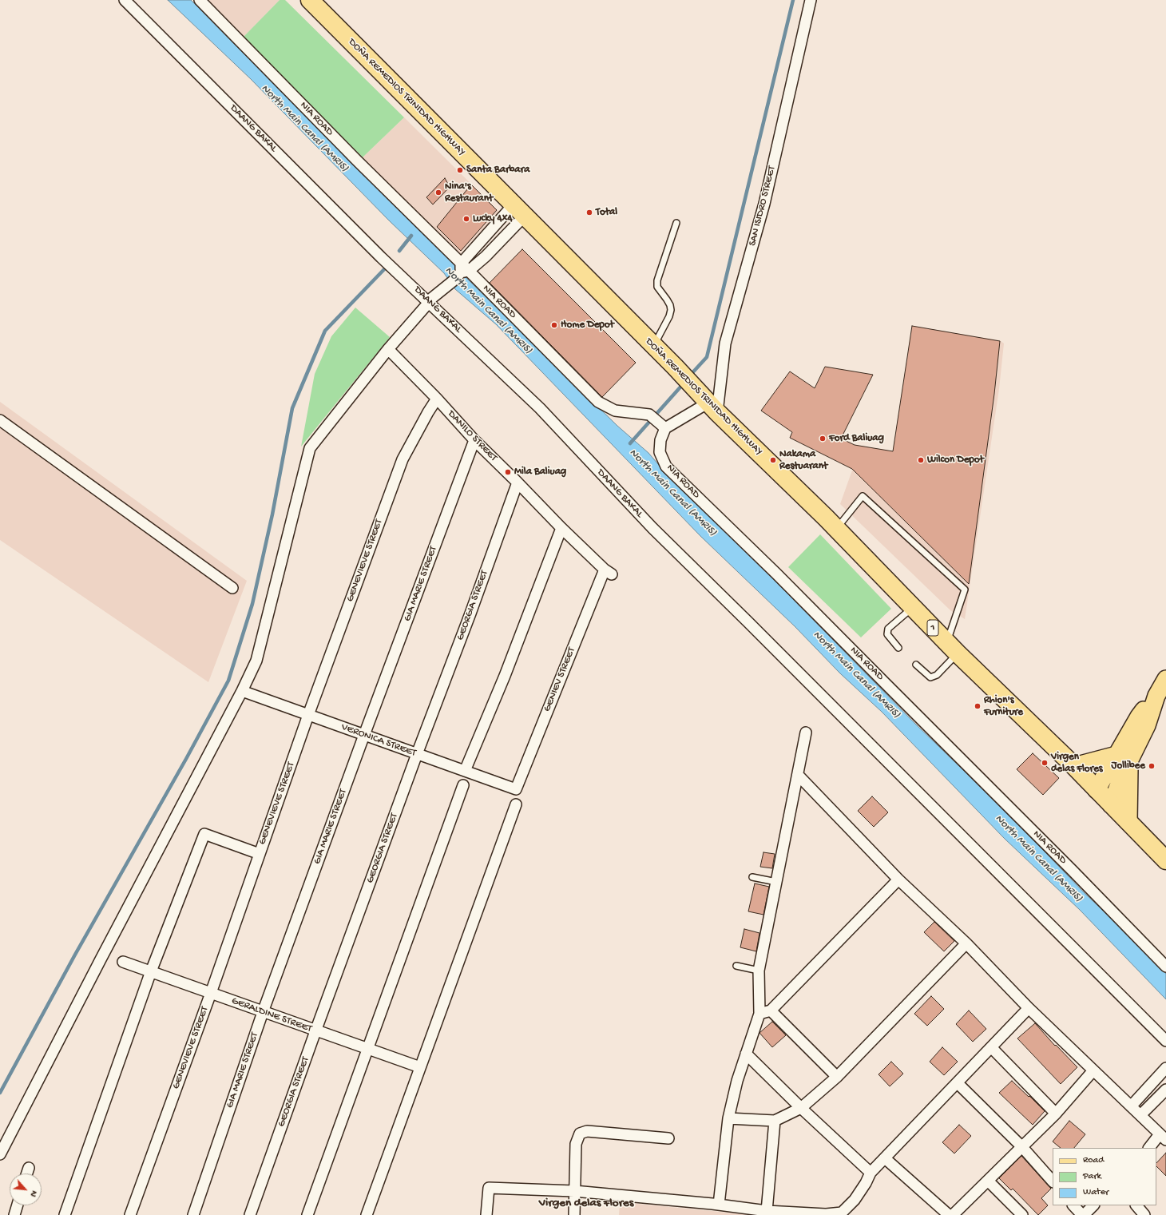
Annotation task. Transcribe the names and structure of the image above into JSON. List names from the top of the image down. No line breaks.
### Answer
{"streets":{"highway":["DOÑA REMEDIOS TRINIDAD HIGHWAY","1"],"street":["NIA ROAD","DAANG BAKAL","SAN ISIDRO STREET","DANILO STREET","GENEVIEVE STREET","GIA MARIE STREET","GEORGIA STREET","GENIEV STREET","VERONICA STREET","GERALDINE STREET"]},"crossings":[["DOÑA REMEDIOS TRINIDAD HIGHWAY","SAN ISIDRO STREET"],["DANILO STREET","GENEVIEVE STREET"],["DANILO STREET","GIA MARIE STREET"],["DANILO STREET","GEORGIA STREET"],["DANILO STREET","GENIEV STREET"],["GENEVIEVE STREET","VERONICA STREET"],["GENEVIEVE STREET","GERALDINE STREET"],["GIA MARIE STREET","VERONICA STREET"],["GIA MARIE STREET","GERALDINE STREET"],["GEORGIA STREET","VERONICA STREET"],["GEORGIA STREET","GERALDINE STREET"],["GENIEV STREET","VERONICA STREET"]],"districts":["Virgen delas Flores"],"water":["North Main Canal (AMRIS)"],"places":["Santa Barbara","Nina's Restaurant","Total","Lucky 4x4","Home Depot","Ford Baliuag","Nakama Restuarant","Wilcon Depot","Mila Baliuag","Rhion's Furniture","Virgen delas Flores","Jollibee"],"legend":["Road","Park","Water"],"north":"bottom right"}
